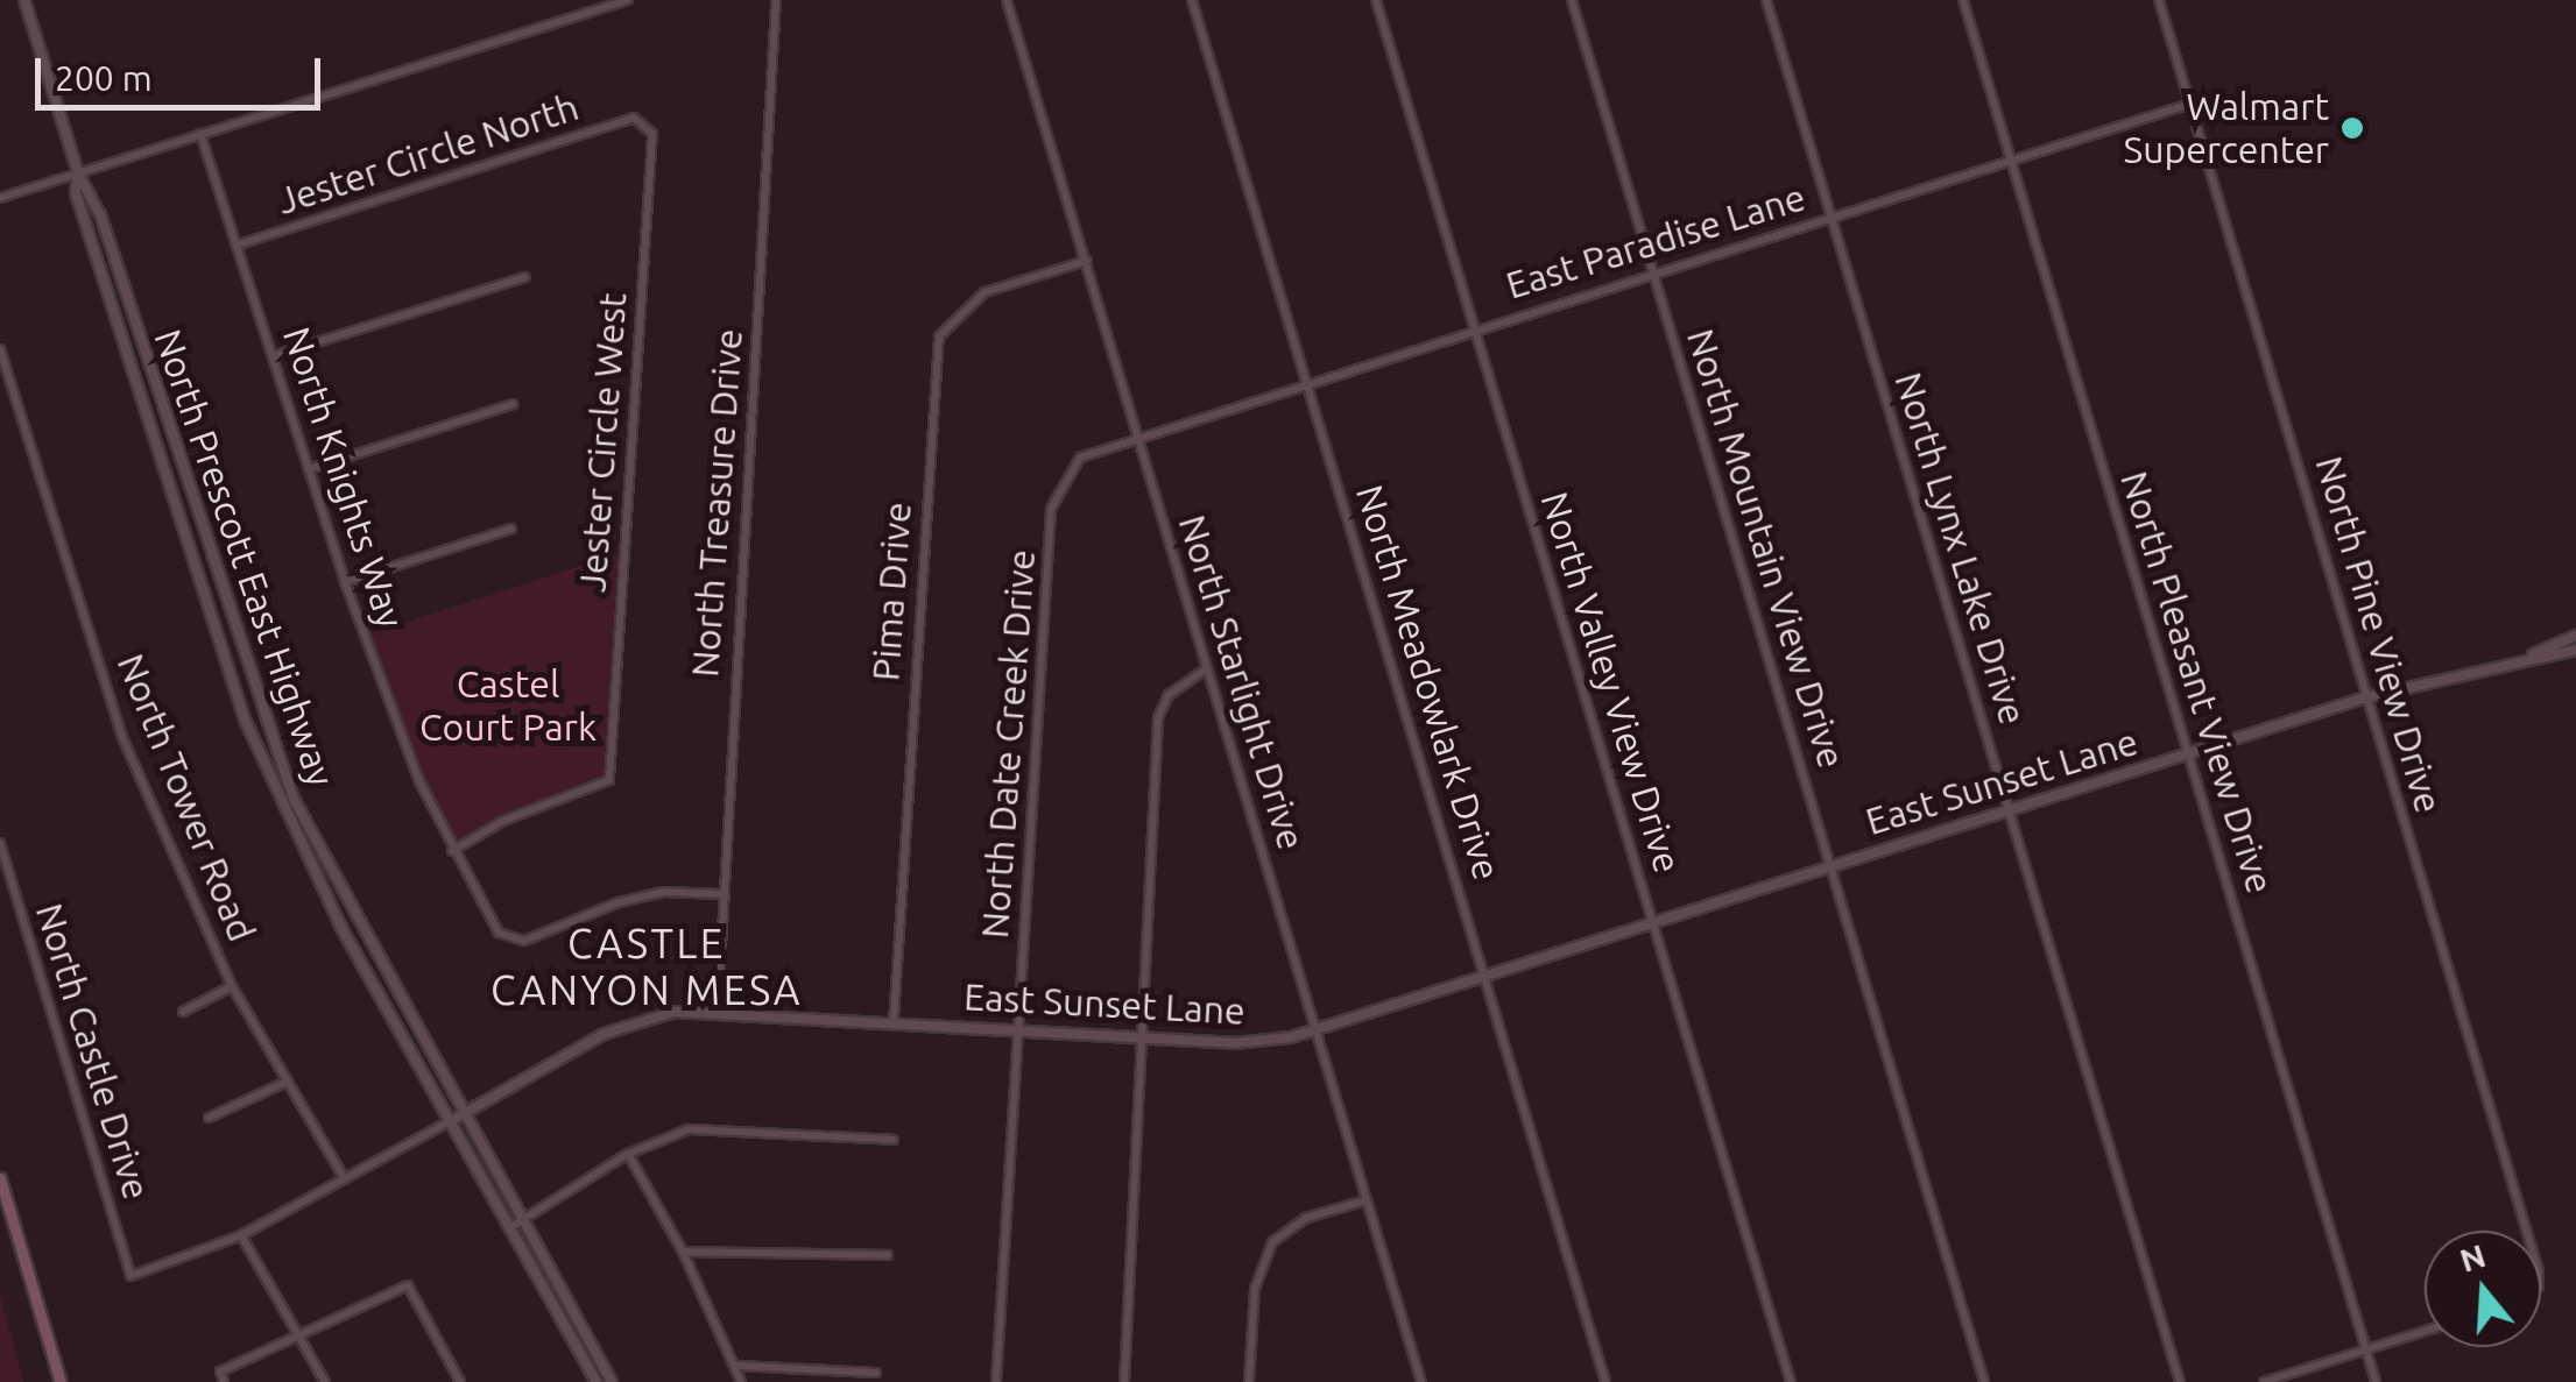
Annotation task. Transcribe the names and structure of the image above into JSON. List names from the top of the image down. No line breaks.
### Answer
{"streets":{"street":["Jester Circle North","East Paradise Lane","Jester Circle West","North Knights Way","North Treasure Drive","North Mountain View Drive","North Lynx Lake Drive","North Prescott East Highway","Pima Drive","North Pine View Drive","North Starlight Drive","North Meadowlark Drive","North Valley View Drive","North Pleasant View Drive","North Date Creek Drive","East Sunset Lane","North Tower Road","North Castle Drive"]},"crossings":[["Jester Circle North","Jester Circle West"],["Jester Circle North","North Knights Way"],["East Paradise Lane","North Mountain View Drive"],["East Paradise Lane","North Lynx Lake Drive"],["East Paradise Lane","North Pine View Drive"],["East Paradise Lane","North Starlight Drive"],["East Paradise Lane","North Meadowlark Drive"],["East Paradise Lane","North Valley View Drive"],["East Paradise Lane","North Pleasant View Drive"],["East Paradise Lane","North Date Creek Drive"],["Jester Circle West","North Knights Way"],["North Knights Way","North Treasure Drive"],["North Treasure Drive","East Sunset Lane"],["North Mountain View Drive","East Sunset Lane"],["North Lynx Lake Drive","East Sunset Lane"],["North Prescott East Highway","East Sunset Lane"],["Pima Drive","North Starlight Drive"],["Pima Drive","East Sunset Lane"],["North Pine View Drive","East Sunset Lane"],["North Starlight Drive","North Date Creek Drive"],["North Starlight Drive","East Sunset Lane"],["North Meadowlark Drive","East Sunset Lane"],["North Valley View Drive","East Sunset Lane"],["North Pleasant View Drive","East Sunset Lane"],["North Date Creek Drive","East Sunset Lane"],["East Sunset Lane","North Tower Road"],["East Sunset Lane","North Castle Drive"]],"districts":["CASTLE CANYON MESA"],"parks":["Castel Court Park"],"places":["Walmart Supercenter"],"scale_bar":"200 m","north":"top"}
